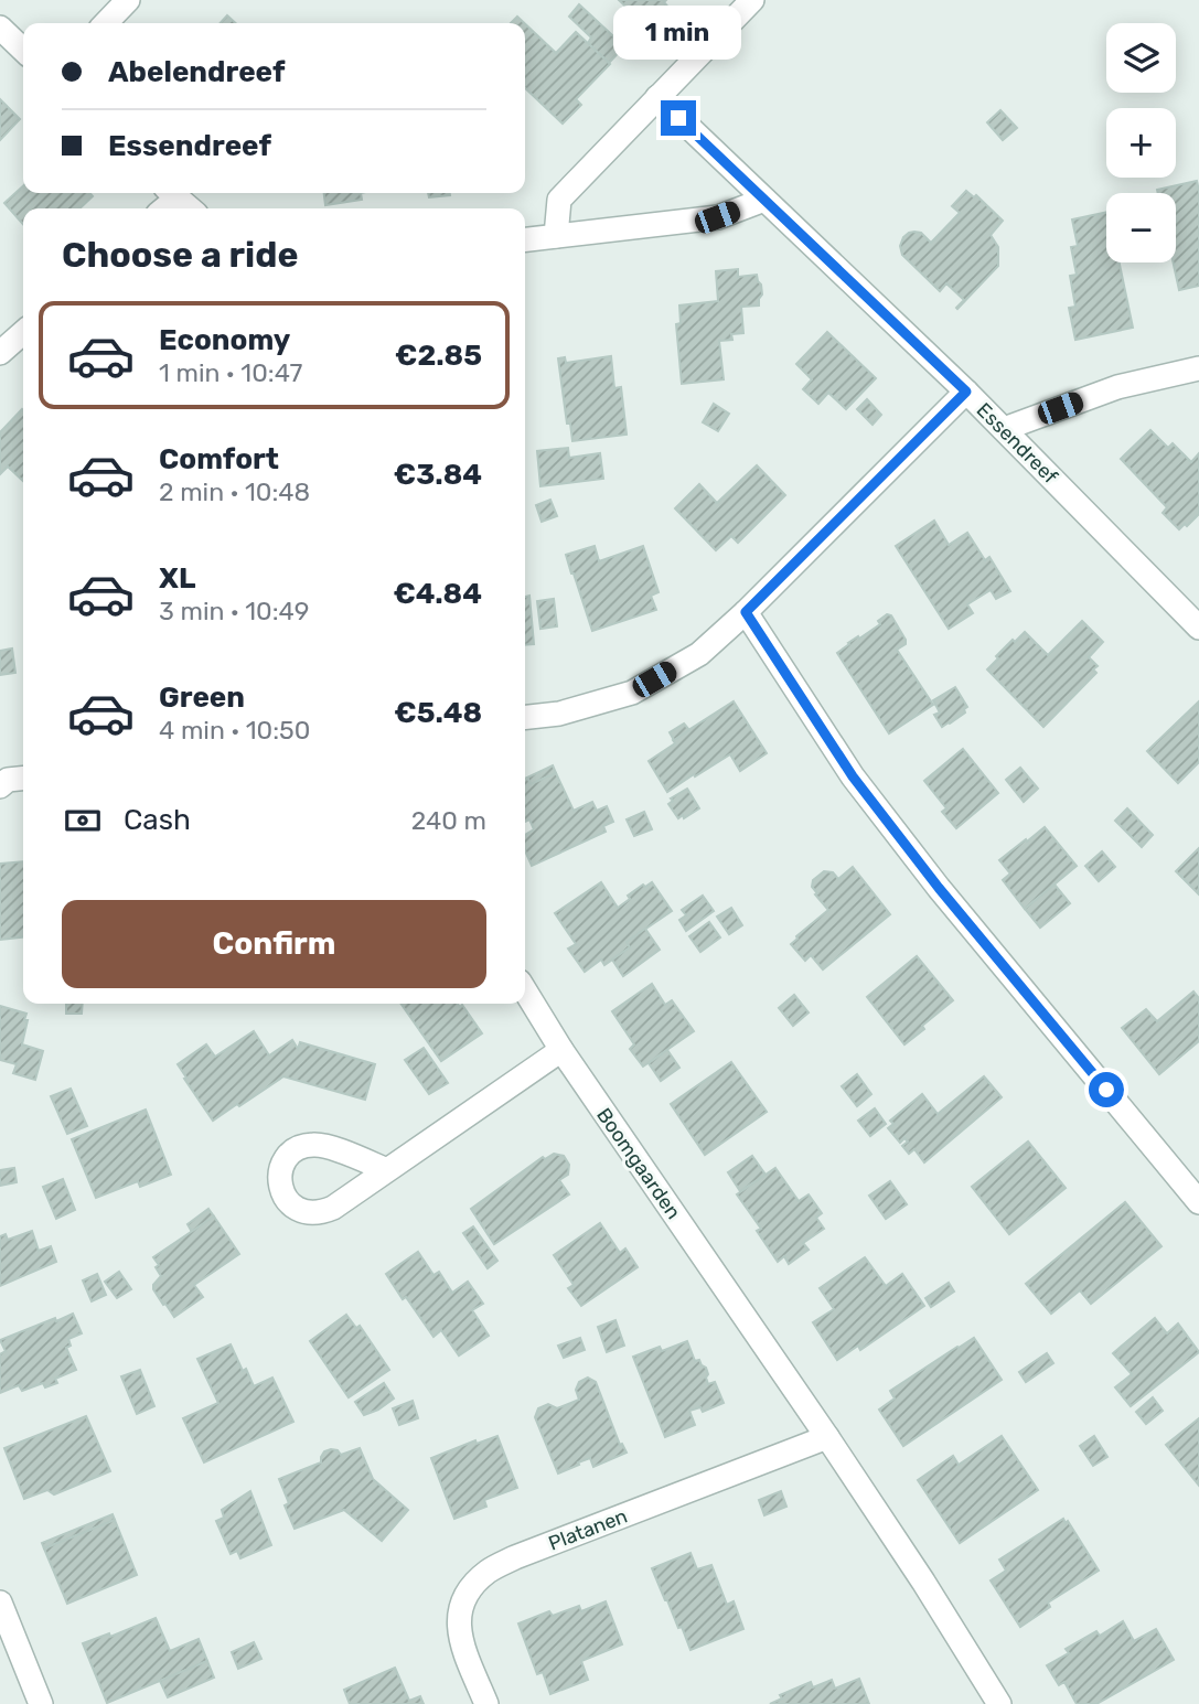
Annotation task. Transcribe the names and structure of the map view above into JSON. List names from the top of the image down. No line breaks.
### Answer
{"streets":{"street":["Essendreef","Boomgaarden","Platanen"]},"crossings":[["Boomgaarden","Platanen"]],"page":{"bubble":"1 min","map_buttons":["+","−"],"banner":["Abelendreef","Essendreef"],"heading":"Choose a ride","list":[{"name":"Economy","note":"1 min · 10:47","value":"€2.85"},{"name":"Comfort","note":"2 min · 10:48","value":"€3.84"},{"name":"XL","note":"3 min · 10:49","value":"€4.84"},{"name":"Green","note":"4 min · 10:50","value":"€5.48"}],"pay":["Cash","240 m"],"buttons":"Confirm"}}
